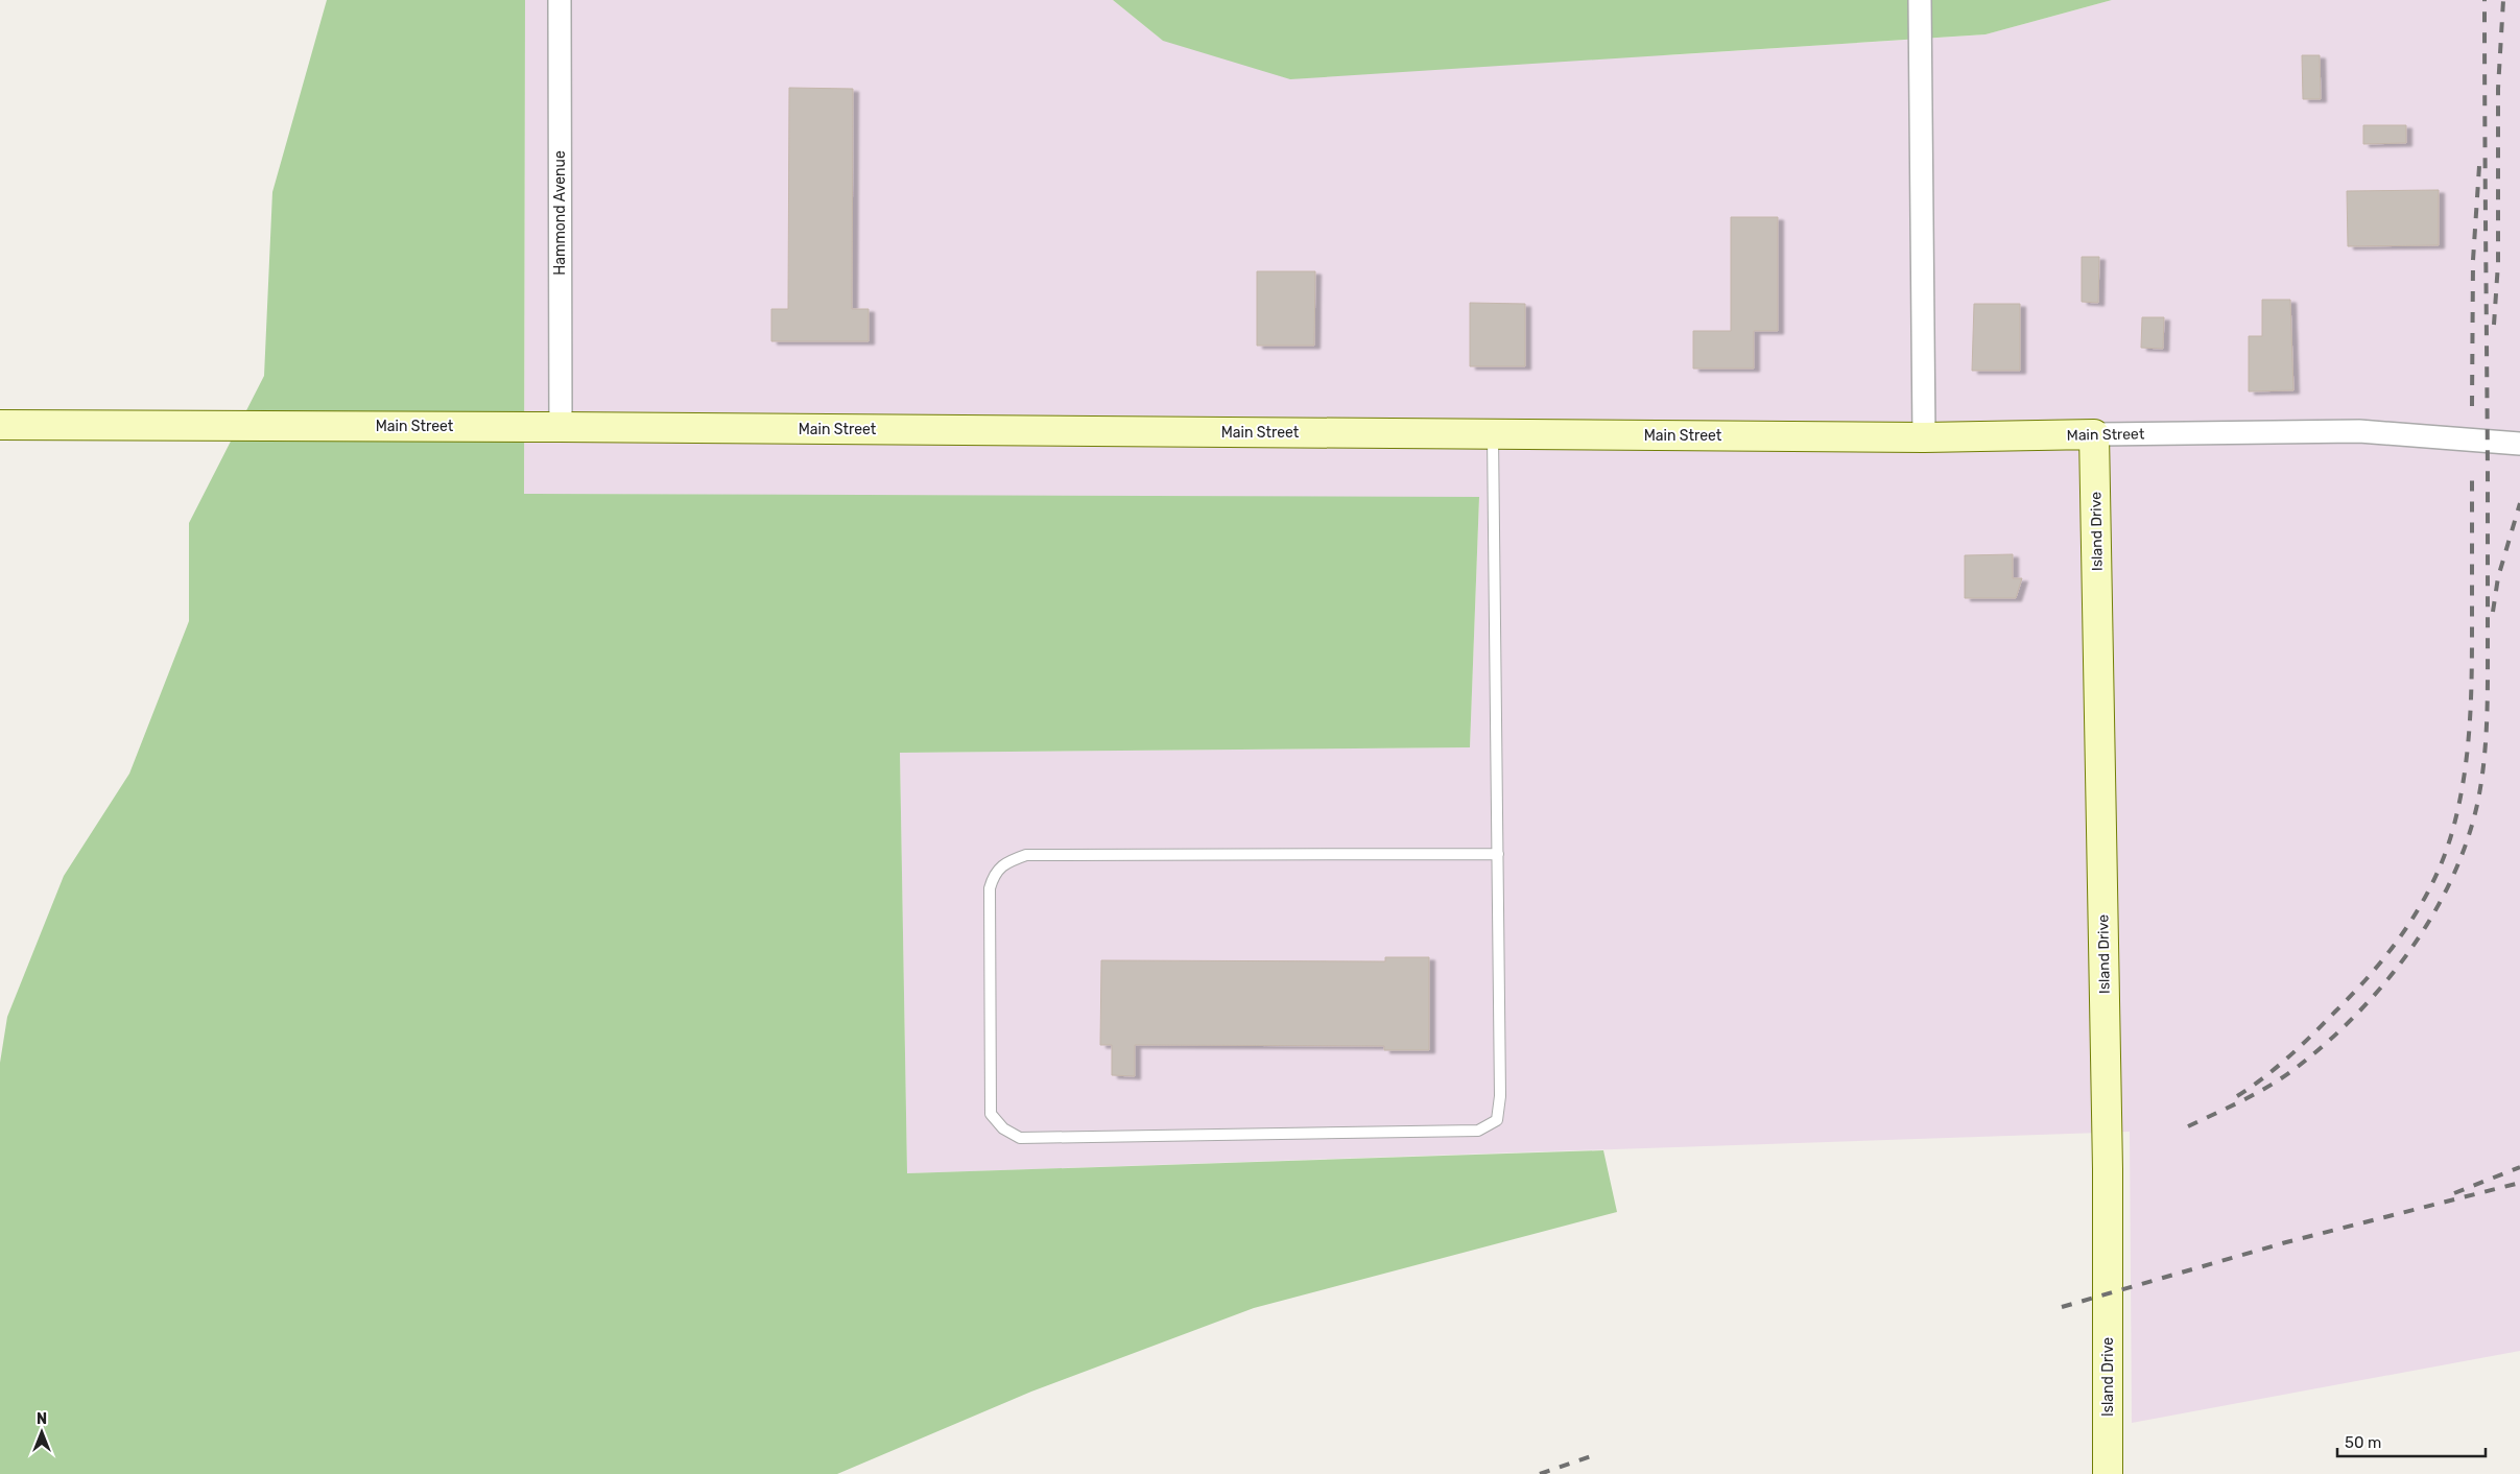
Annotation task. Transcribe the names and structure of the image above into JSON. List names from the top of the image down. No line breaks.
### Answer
{"streets":{"street":["Hammond Avenue","Main Street","Island Drive"]},"crossings":[["Hammond Avenue","Main Street"],["Main Street","Island Drive"]],"scale_bar":"50 m","north":"top"}
